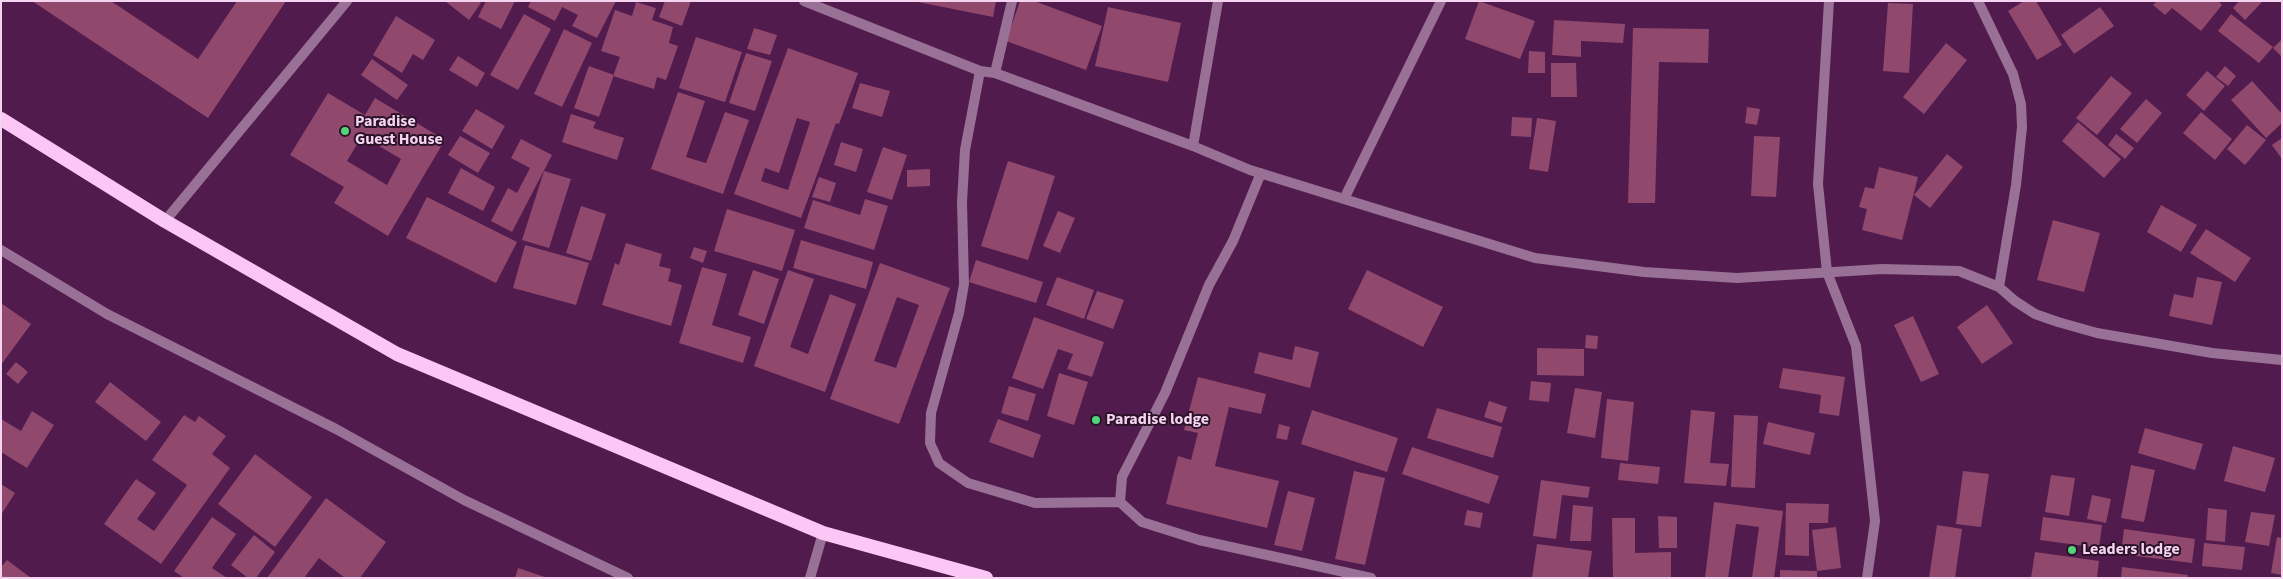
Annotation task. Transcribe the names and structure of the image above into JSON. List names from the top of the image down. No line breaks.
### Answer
{"places":["Paradise Guest House","Paradise lodge","Leaders lodge"]}
